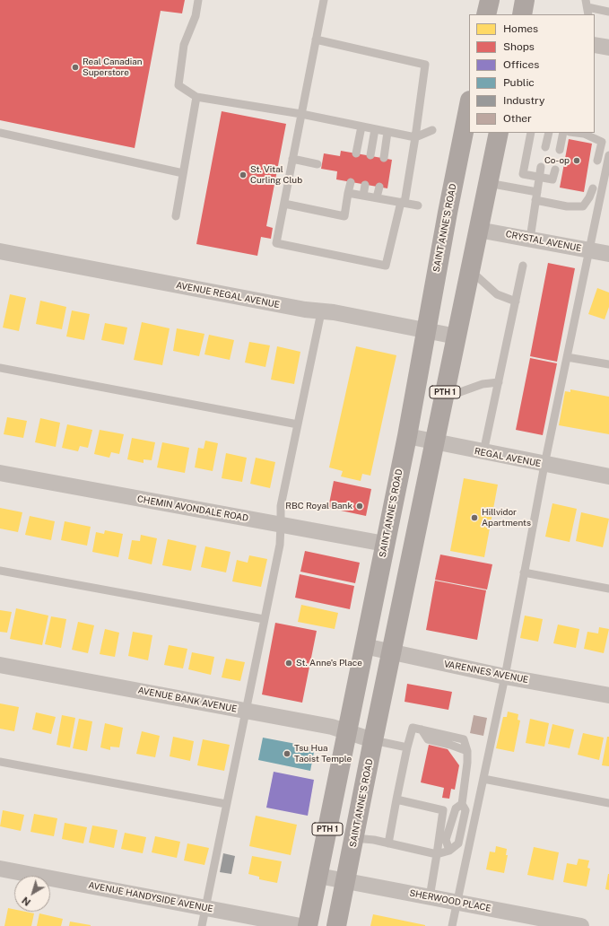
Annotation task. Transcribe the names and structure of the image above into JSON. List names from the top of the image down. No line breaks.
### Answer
{"streets":{"highway":["SAINT ANNE'S ROAD","PTH 1"],"street":["CRYSTAL AVENUE","AVENUE REGAL AVENUE","REGAL AVENUE","CHEMIN AVONDALE ROAD","VARENNES AVENUE","AVENUE BANK AVENUE","AVENUE HANDYSIDE AVENUE","SHERWOOD PLACE"]},"crossings":[["SAINT ANNE'S ROAD","CRYSTAL AVENUE"],["SAINT ANNE'S ROAD","AVENUE REGAL AVENUE"],["SAINT ANNE'S ROAD","REGAL AVENUE"],["SAINT ANNE'S ROAD","CHEMIN AVONDALE ROAD"],["SAINT ANNE'S ROAD","VARENNES AVENUE"],["SAINT ANNE'S ROAD","AVENUE BANK AVENUE"],["SAINT ANNE'S ROAD","SHERWOOD PLACE"]],"places":["Real Canadian Superstore","Co-op","St. Vital Curling Club","RBC Royal Bank","Hillvidor Apartments","St. Anne's Place","Tsu Hua Taoist Temple"],"legend":["Homes","Shops","Offices","Public","Industry","Other"],"north":"bottom left"}
